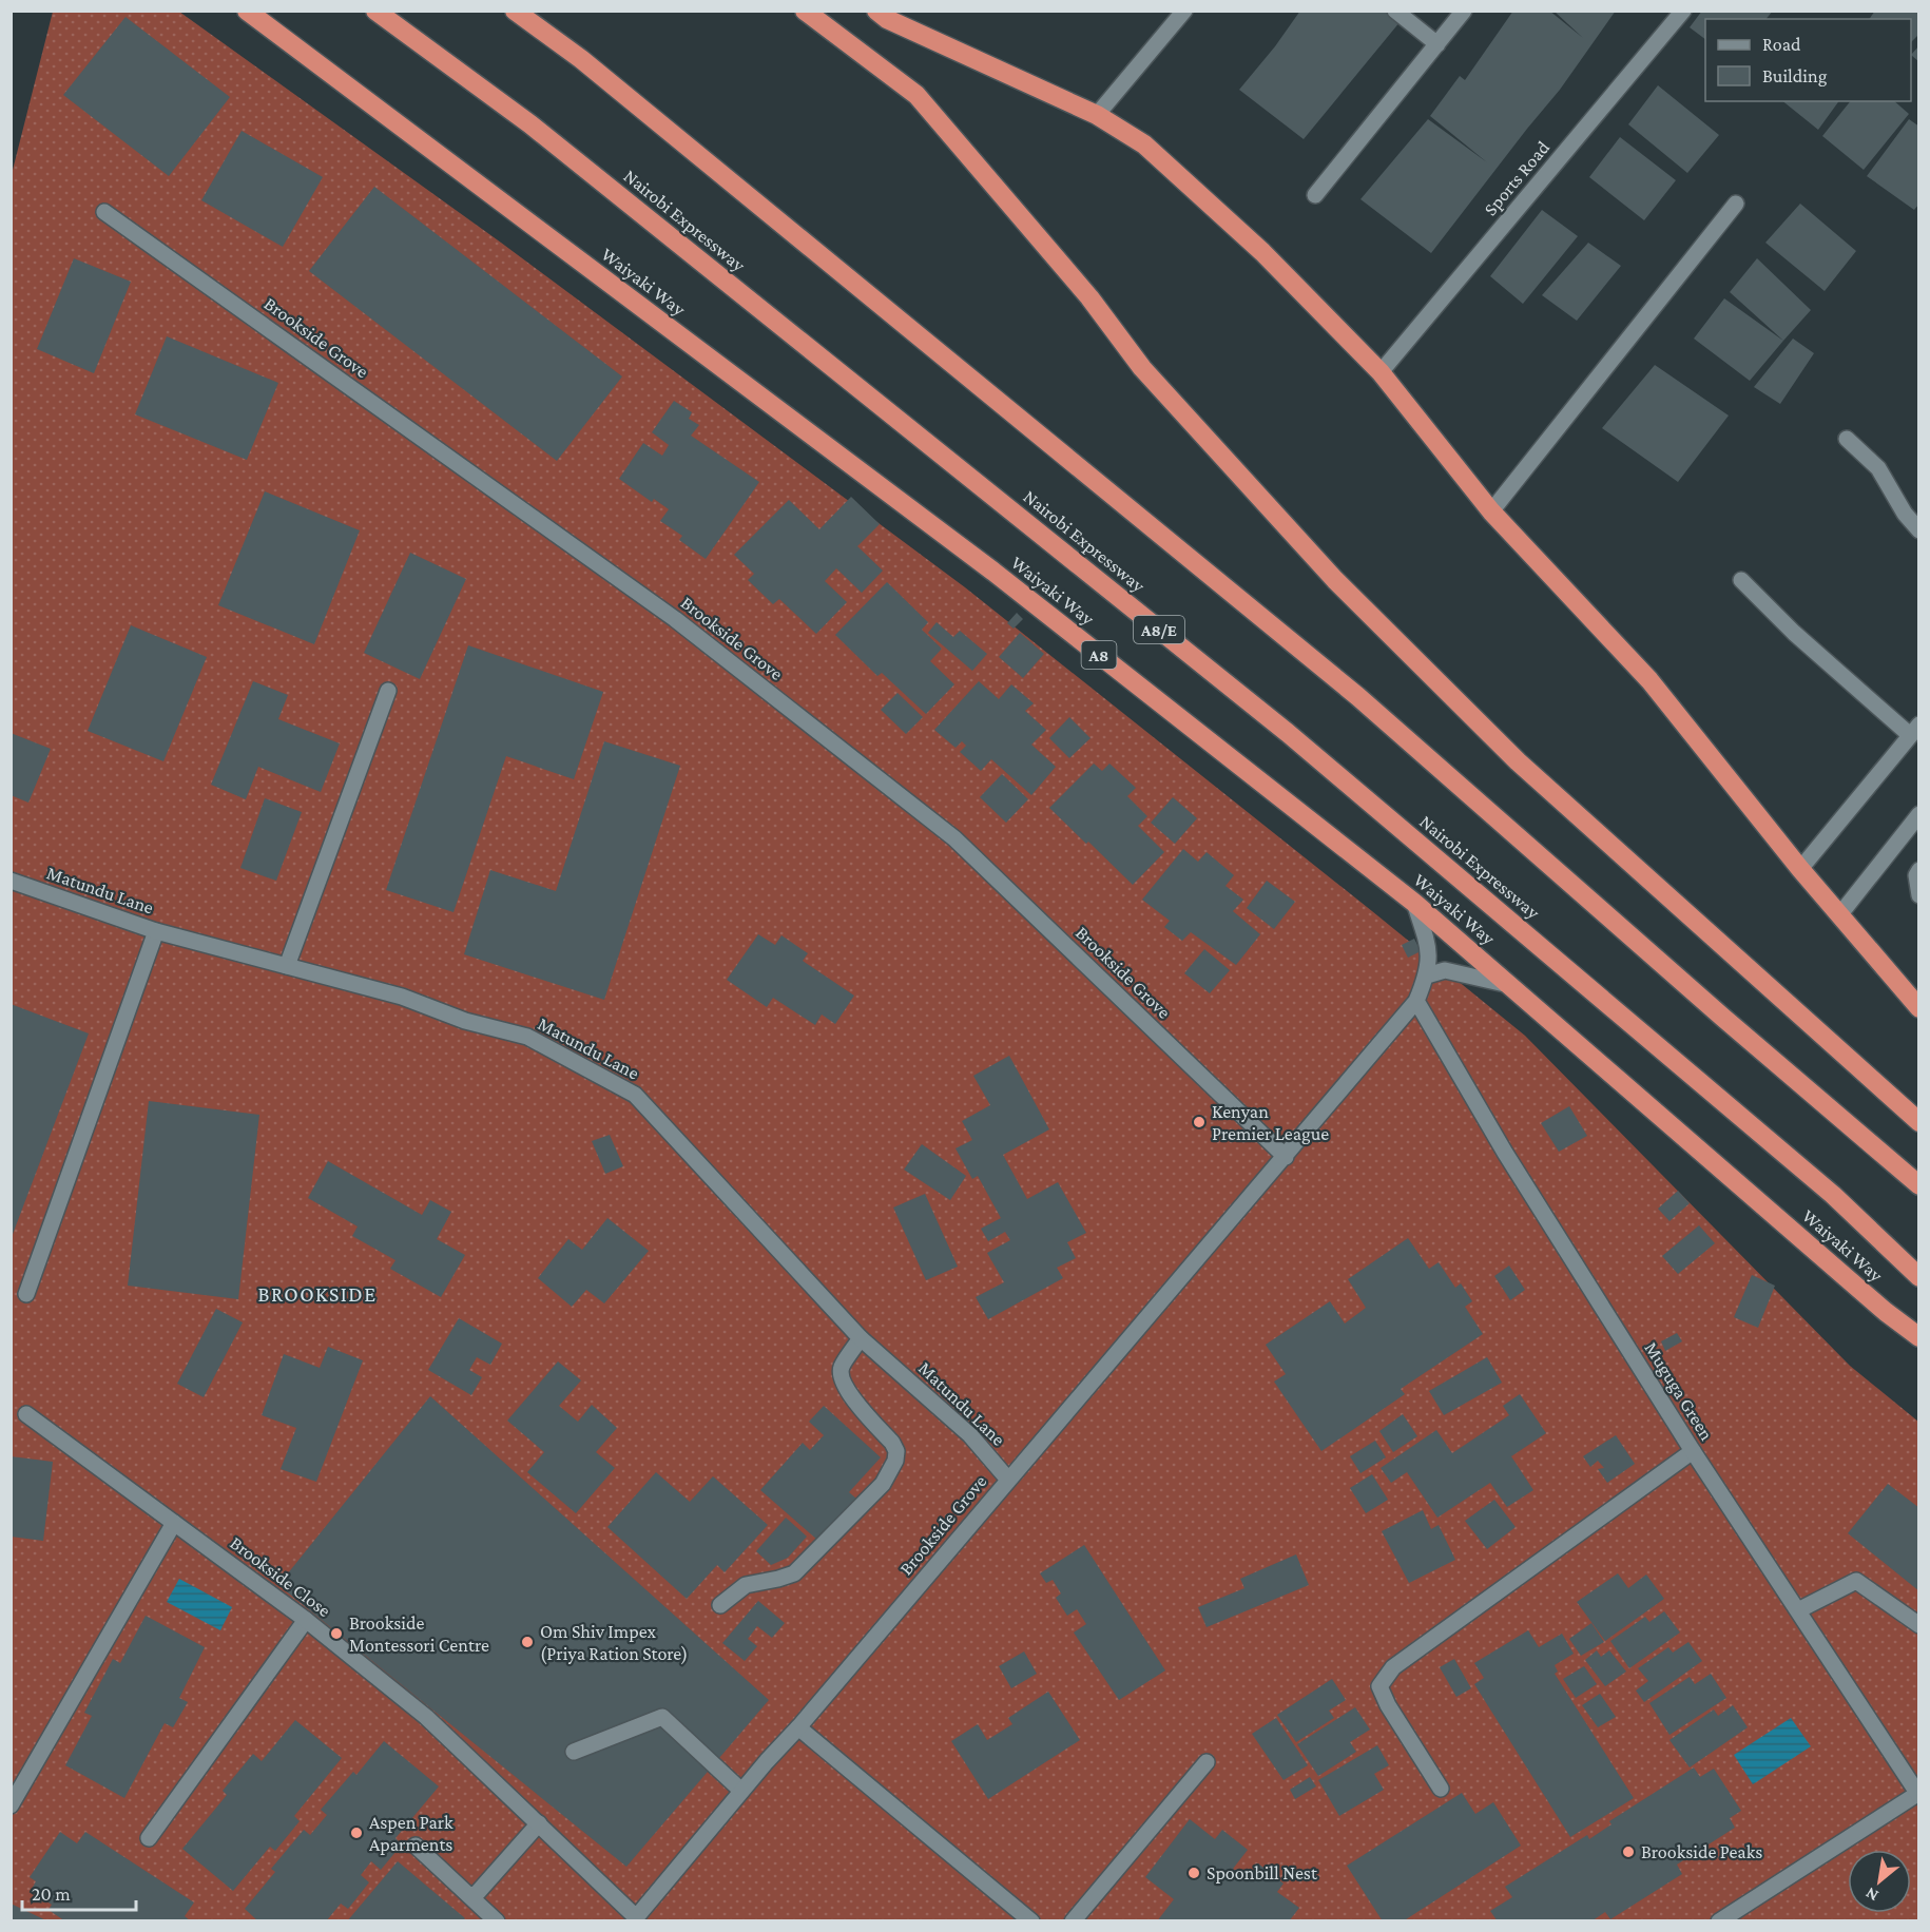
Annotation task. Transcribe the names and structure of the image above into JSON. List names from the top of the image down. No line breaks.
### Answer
{"streets":{"highway":["Nairobi Expressway","Waiyaki Way","A8/E","A8"],"street":["Sports Road","Brookside Grove","Matundu Lane","Muguga Green","Brookside Close"]},"crossings":[["Waiyaki Way","Brookside Grove"],["Brookside Grove","Matundu Lane"],["Brookside Grove","Muguga Green"],["Brookside Grove","Brookside Close"]],"districts":["BROOKSIDE"],"places":["Kenyan Premier League","Brookside Montessori Centre","Om Shiv Impex (Priya Ration Store)","Aspen Park Aparments","Brookside Peaks","Spoonbill Nest"],"legend":["Road","Building"],"scale_bar":"20 m","north":"bottom left"}
